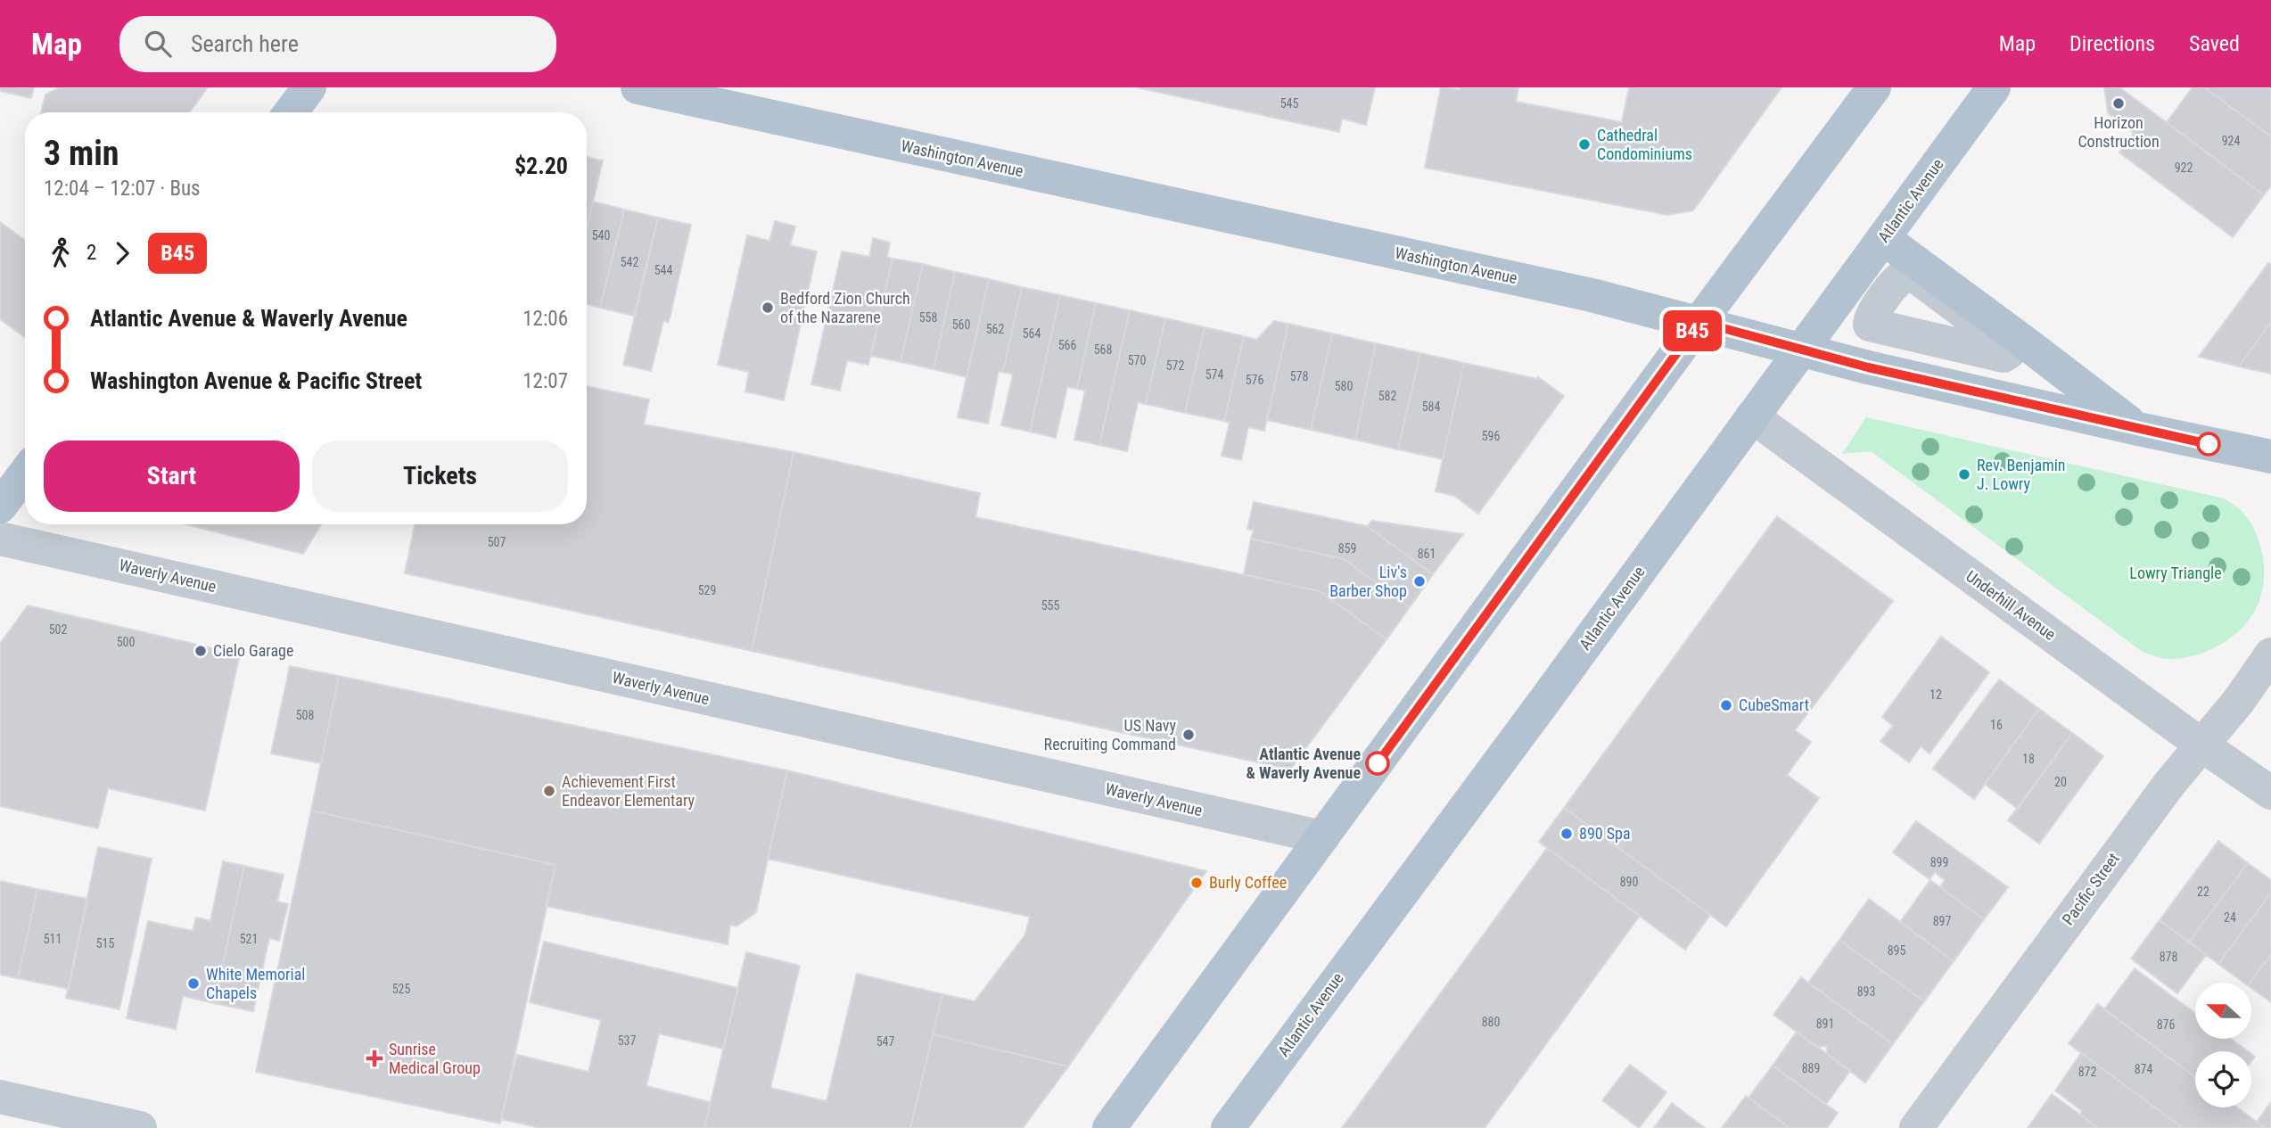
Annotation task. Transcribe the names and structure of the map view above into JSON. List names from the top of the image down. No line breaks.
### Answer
{"streets":{"main road":["Washington Avenue","Atlantic Avenue"],"street":["Waverly Avenue","Underhill Avenue","Pacific Street"]},"crossings":[["Washington Avenue","Atlantic Avenue"],["Atlantic Avenue","Underhill Avenue"],["Underhill Avenue","Pacific Street"]],"parks":["Lowry Triangle"],"places":{"other":["Horizon Construction","Cathedral Condominiums","Bedford Zion Church of the Nazarene","Rev. Benjamin J. Lowry","Liv's Barber Shop","Cielo Garage","CubeSmart","US Navy Recruiting Command","Atlantic Avenue & Waverly Avenue","Achievement First Endeavor Elementary","890 Spa","Burly Coffee","White Memorial Chapels"],"health":["Sunrise Medical Group"]},"lines":["bus line B45"],"house_numbers":["545","924","922","540","542","544","558","560","562","564","566","568","570","572","574","578","576","580","582","584","596","507","859","861","529","555","502","500","12","508","16","18","20","899","890","22","24","897","511","521","515","895","878","525","893","880","891","876","537","547","889","874","872"],"north":"left","page":{"header":"Map","search":"Search here","nav":["Map","Directions","Saved"],"on_map":"B45","heading":["3 min","12:04 – 12:07 · Bus","$2.20"],"legs":["2","B45"],"list":[{"name":"Atlantic Avenue & Waverly Avenue","value":"12:06"},{"name":"Washington Avenue & Pacific Street","value":"12:07"}],"buttons":["Start","Tickets"]}}
